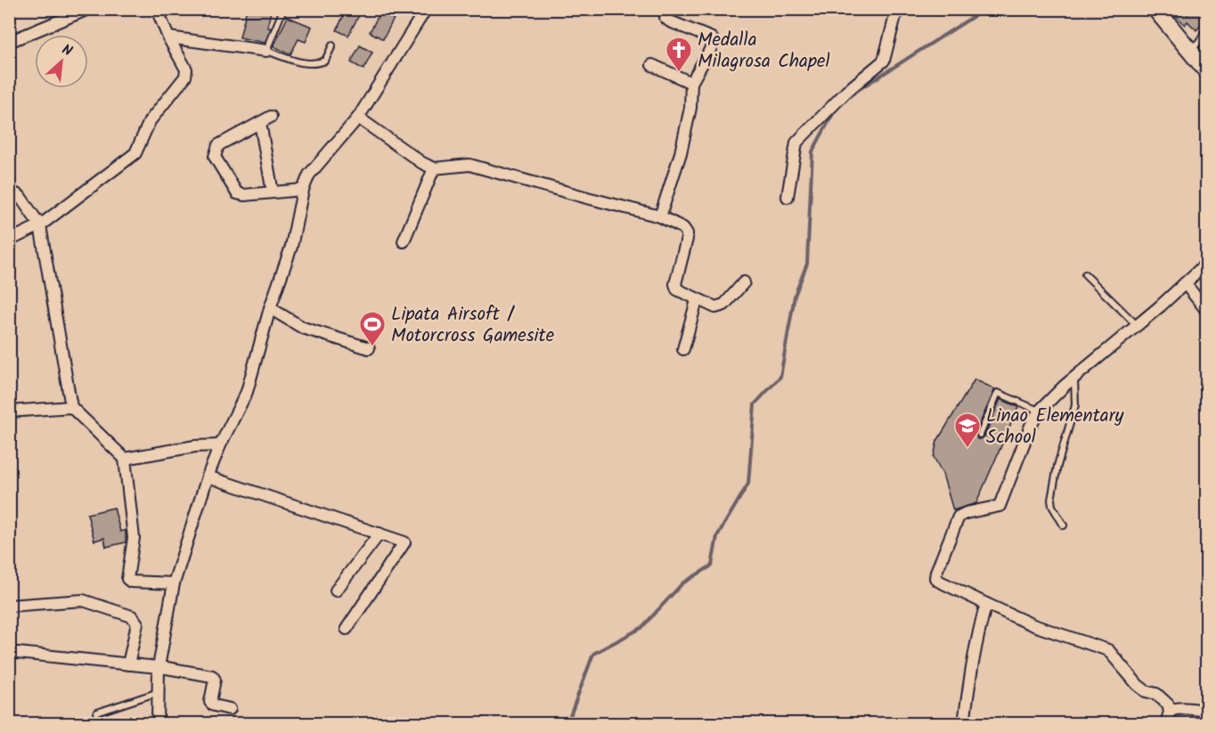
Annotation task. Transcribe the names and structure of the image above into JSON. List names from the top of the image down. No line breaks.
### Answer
{"places":{"church":["Medalla Milagrosa Chapel"],"sports":["Lipata Airsoft / Motorcross Gamesite"],"school or university":["Linao Elementary School"]},"north":"top right"}
